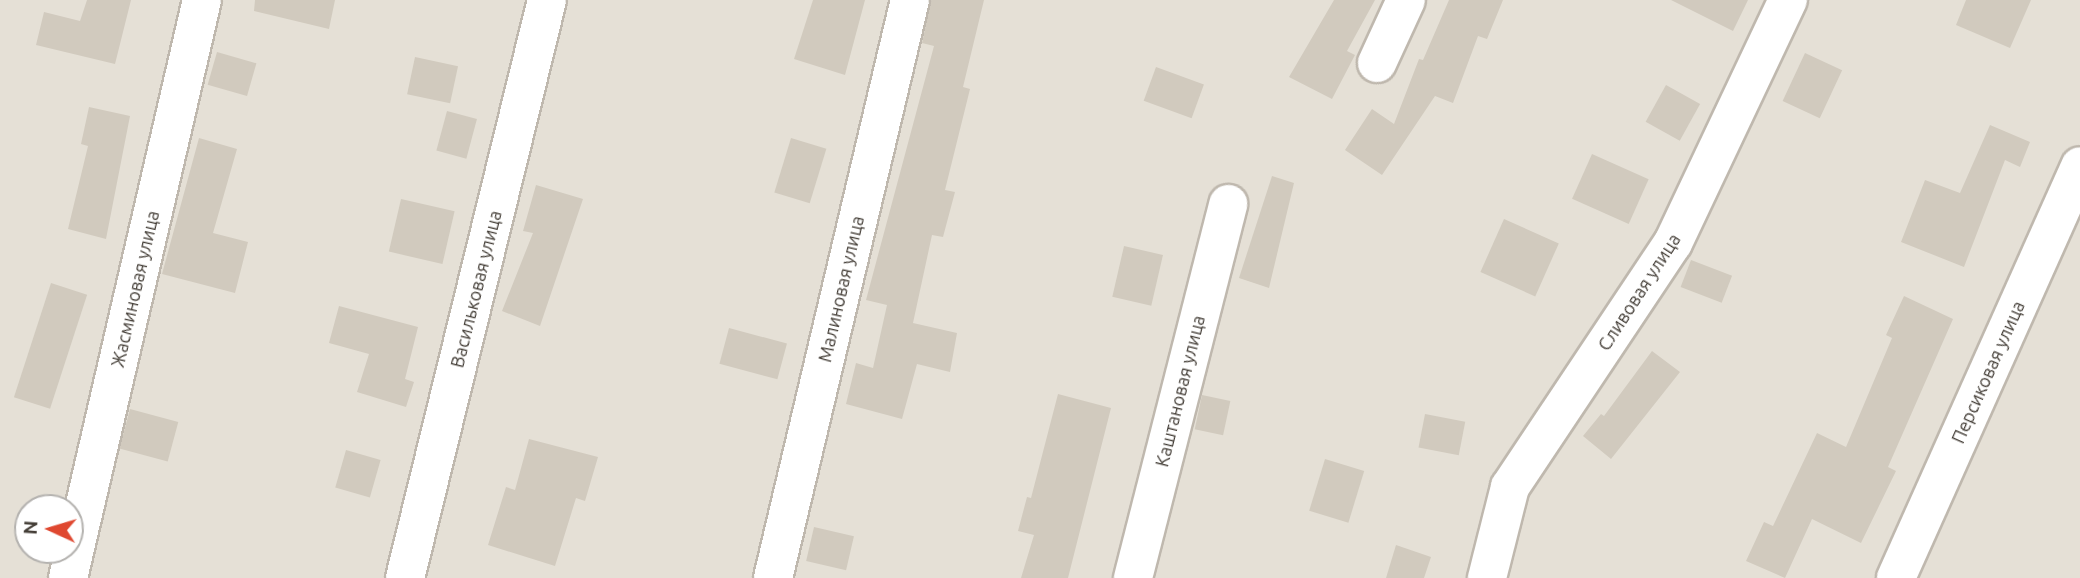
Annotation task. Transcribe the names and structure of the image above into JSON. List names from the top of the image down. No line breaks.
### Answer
{"streets":{"street":["Жасминовая улица","Васильковая улица","Малиновая улица","Сливовая улица","Персиковая улица","Каштановая улица"]},"north":"left"}
